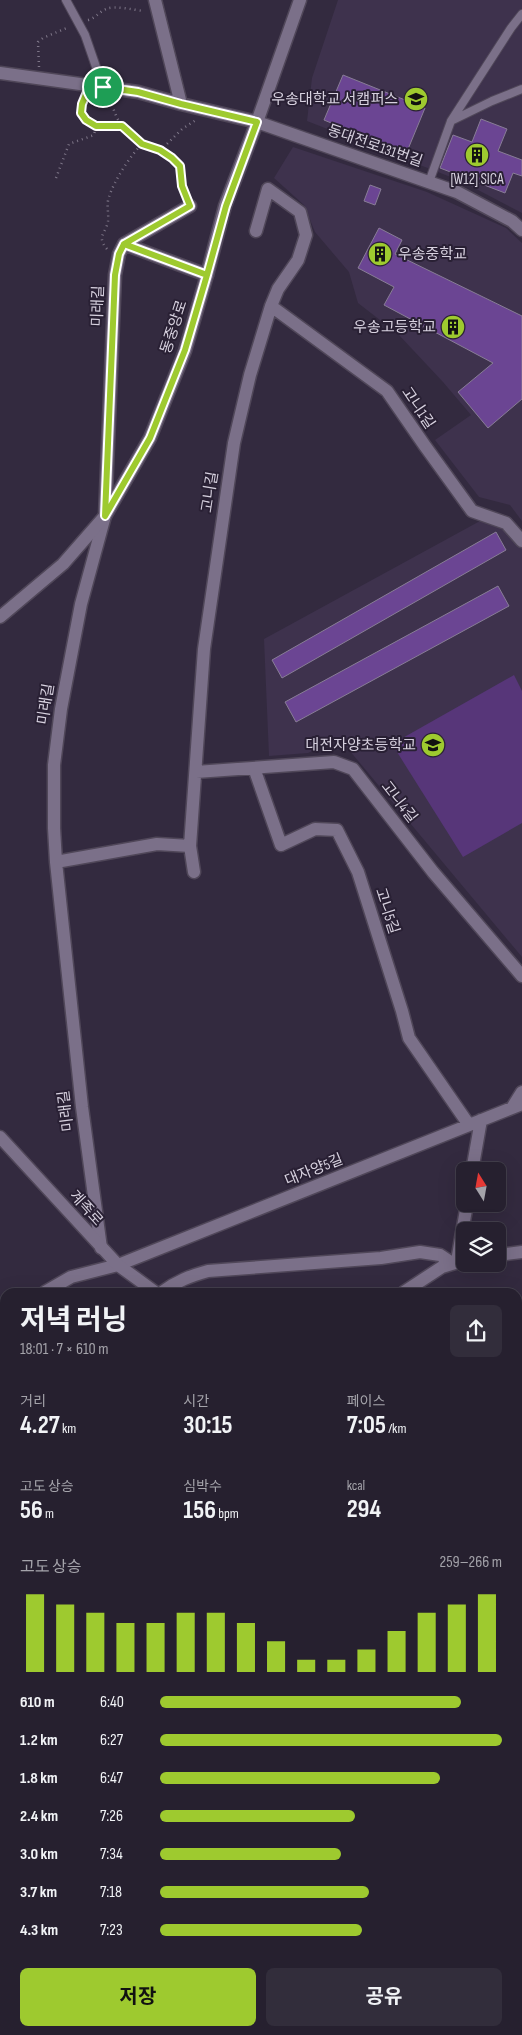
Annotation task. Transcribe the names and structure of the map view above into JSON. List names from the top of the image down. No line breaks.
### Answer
{"streets":{"street":["동대전로131번길","미래길","동중앙로","고니1길","고니길","고니4길","고니5길","대자양5길","계족로"]},"crossings":[["동대전로131번길","동중앙로"],["미래길","동중앙로"],["미래길","계족로"],["고니1길","고니길"],["고니길","고니4길"],["고니4길","고니5길"],["고니5길","대자양5길"],["대자양5길","계족로"]],"places":{"school or university":["우송대학교 서캠퍼스","대전자양초등학교"],"building":["[W12] SICA","우송중학교","우송고등학교"]},"north":"top","page":{"heading":["저녁 러닝","18:01 · 7 × 610 m"],"stats":[["거리","4.27 km"],["시간","30:15"],["페이스","7:05 /km"],["고도 상승","56 m"],["심박수","156 bpm"],["kcal","294"]],"chart":["고도 상승","259–266 m"],"list":[{"name":"610 m","note":"6:40"},{"name":"1.2 km","note":"6:27"},{"name":"1.8 km","note":"6:47"},{"name":"2.4 km","note":"7:26"},{"name":"3.0 km","note":"7:34"},{"name":"3.7 km","note":"7:18"},{"name":"4.3 km","note":"7:23"}],"buttons":["저장","공유"]}}
